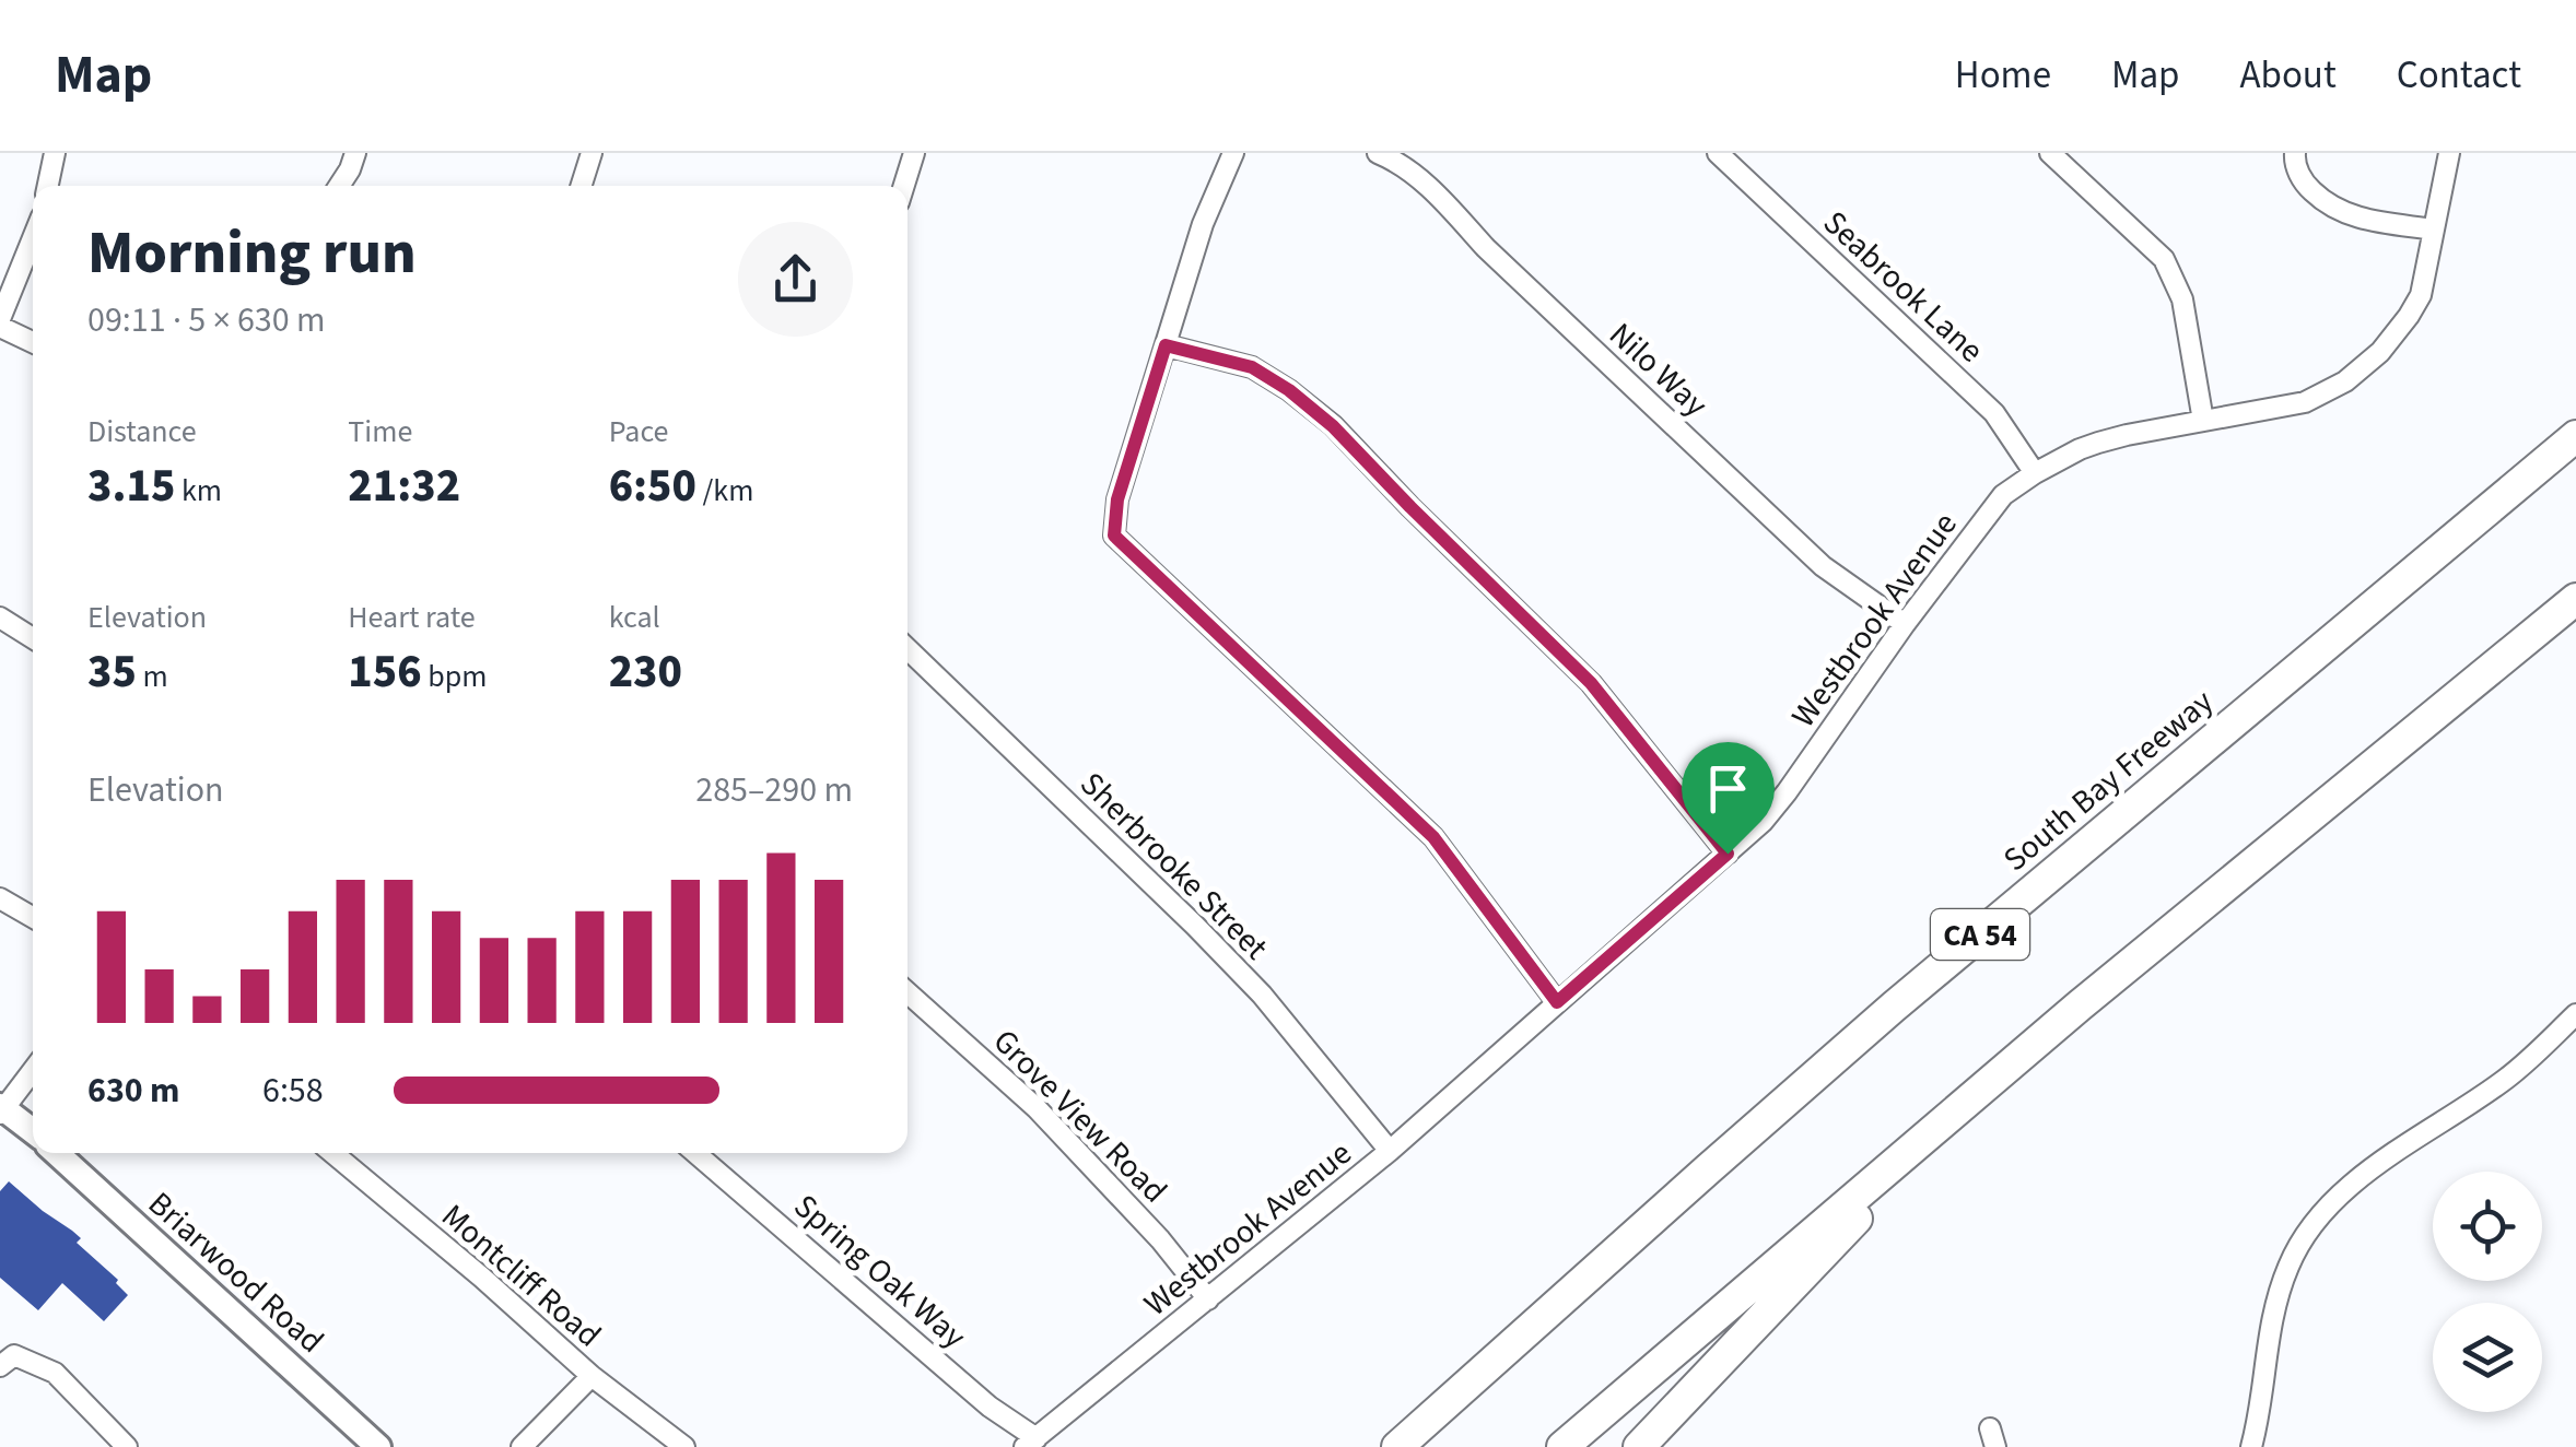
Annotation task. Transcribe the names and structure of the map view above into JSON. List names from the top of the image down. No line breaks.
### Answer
{"streets":{"highway":["South Bay Freeway","CA 54"],"main road":["Briarwood Road"],"street":["Seabrook Lane","Nilo Way","Westbrook Avenue","Sherbrooke Street","Grove View Road","Spring Oak Way","Montcliff Road"]},"crossings":[["Seabrook Lane","Westbrook Avenue"],["Nilo Way","Westbrook Avenue"],["Westbrook Avenue","Sherbrooke Street"],["Westbrook Avenue","Grove View Road"],["Westbrook Avenue","Spring Oak Way"]],"page":{"header":"Map","nav":["Home","Map","About","Contact"],"heading":["Morning run","09:11 · 5 × 630 m"],"stats":[["Distance","3.15 km"],["Time","21:32"],["Pace","6:50 /km"],["Elevation","35 m"],["Heart rate","156 bpm"],["kcal","230"]],"chart":["Elevation","285–290 m"],"list":[{"name":"630 m","note":"6:58"}]}}
